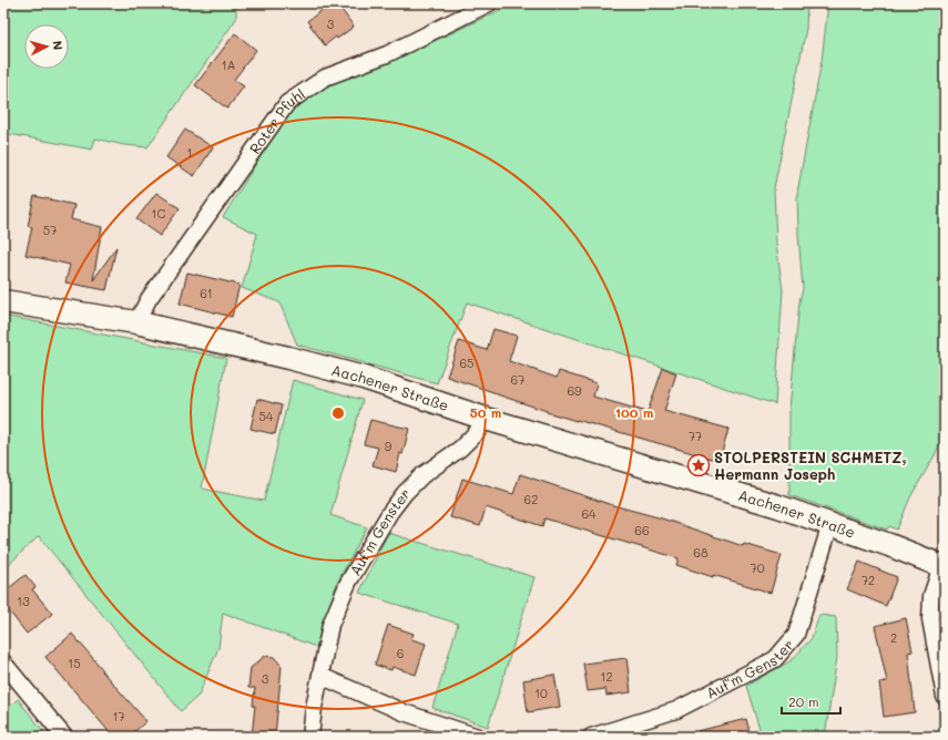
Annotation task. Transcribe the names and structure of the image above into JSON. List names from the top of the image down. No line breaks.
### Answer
{"streets":{"street":["Roter Pfuhl","Aachener Straße","Auf'm Genster"]},"crossings":[["Roter Pfuhl","Aachener Straße"],["Aachener Straße","Auf'm Genster"]],"places":{"place":["STOLPERSTEIN SCHMETZ, Hermann Joseph"]},"house_numbers":["3","1A","1","1C","57","61","65","67","69","54","77","9","62","64","66","68","70","72","13","2","6","15","12","3","10","17"],"scale_bar":"20 m","north":"right","rings":["50 m","100 m"]}
